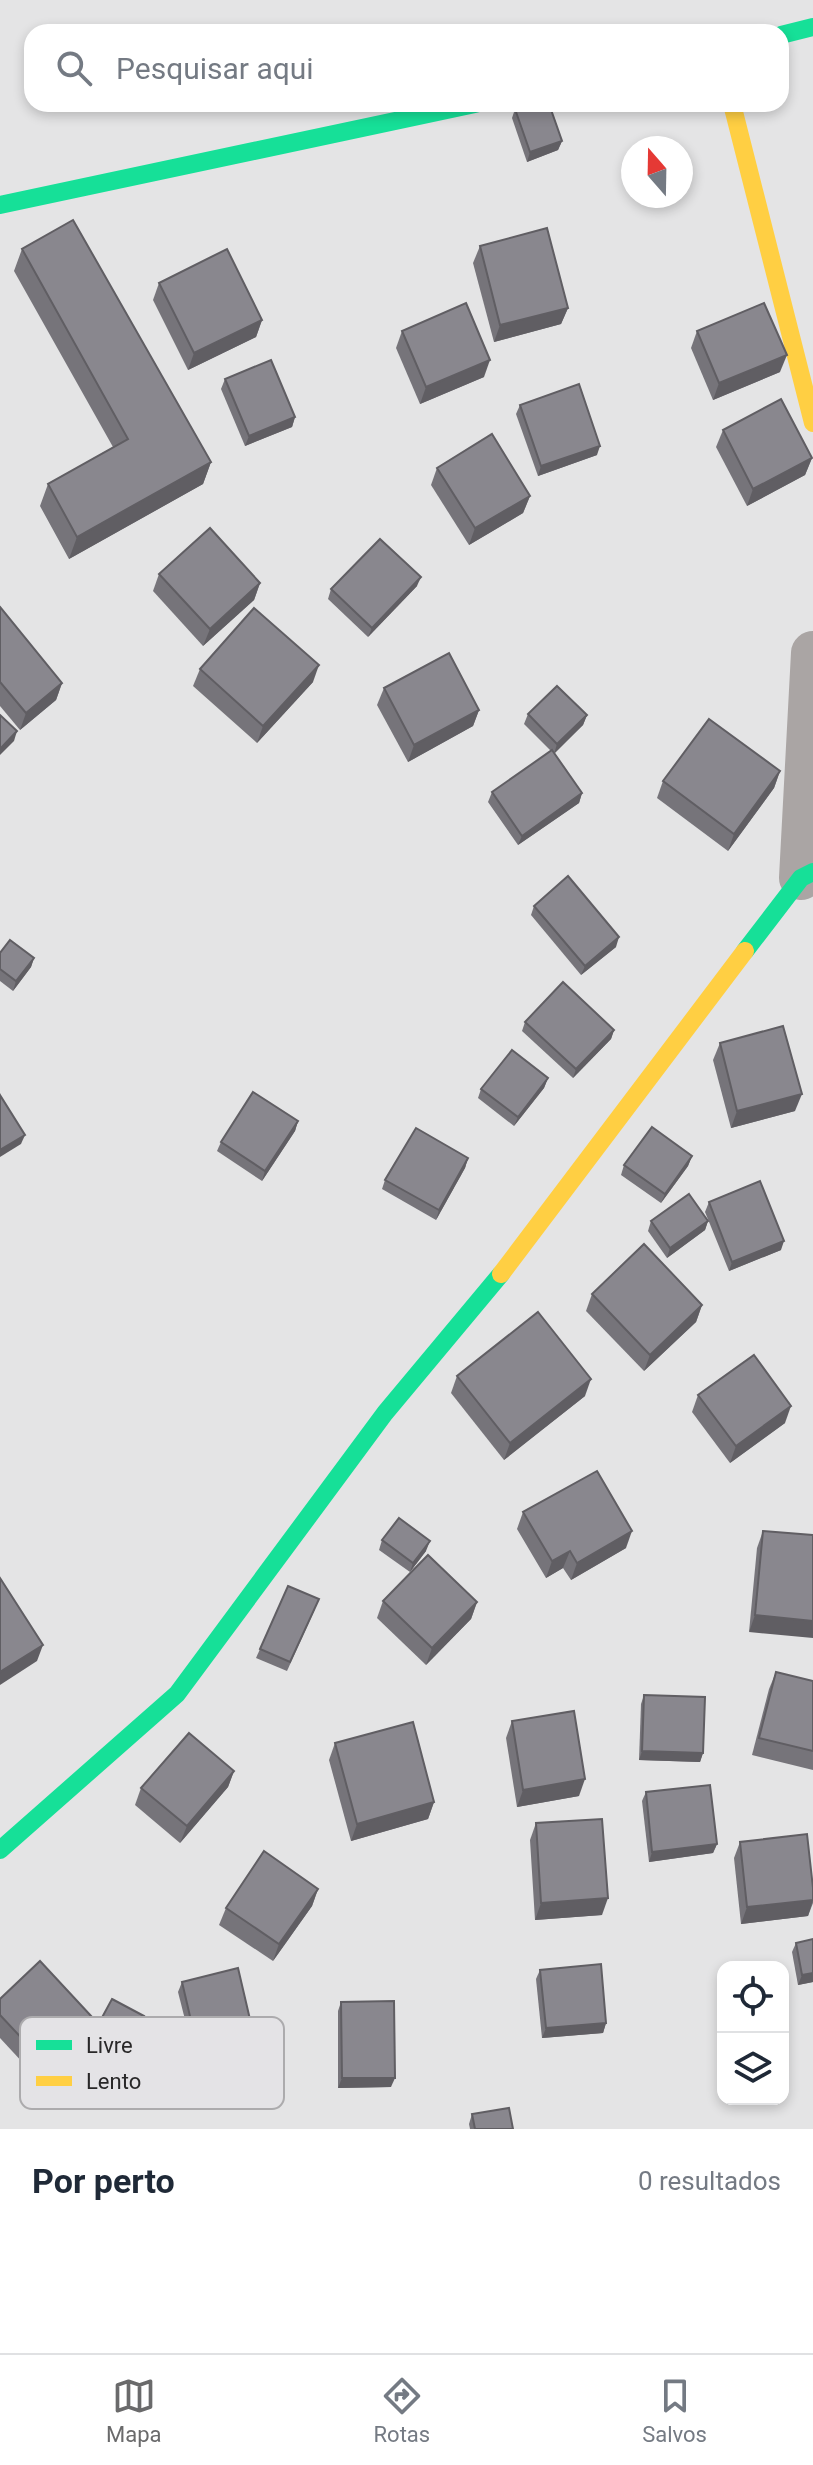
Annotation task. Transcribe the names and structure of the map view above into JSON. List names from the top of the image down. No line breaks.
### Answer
{"legend":["Livre","Lento"],"north":"top","page":{"search":"Pesquisar aqui","heading":["Por perto","0 resultados"],"nav":["Mapa","Rotas","Salvos"]}}
